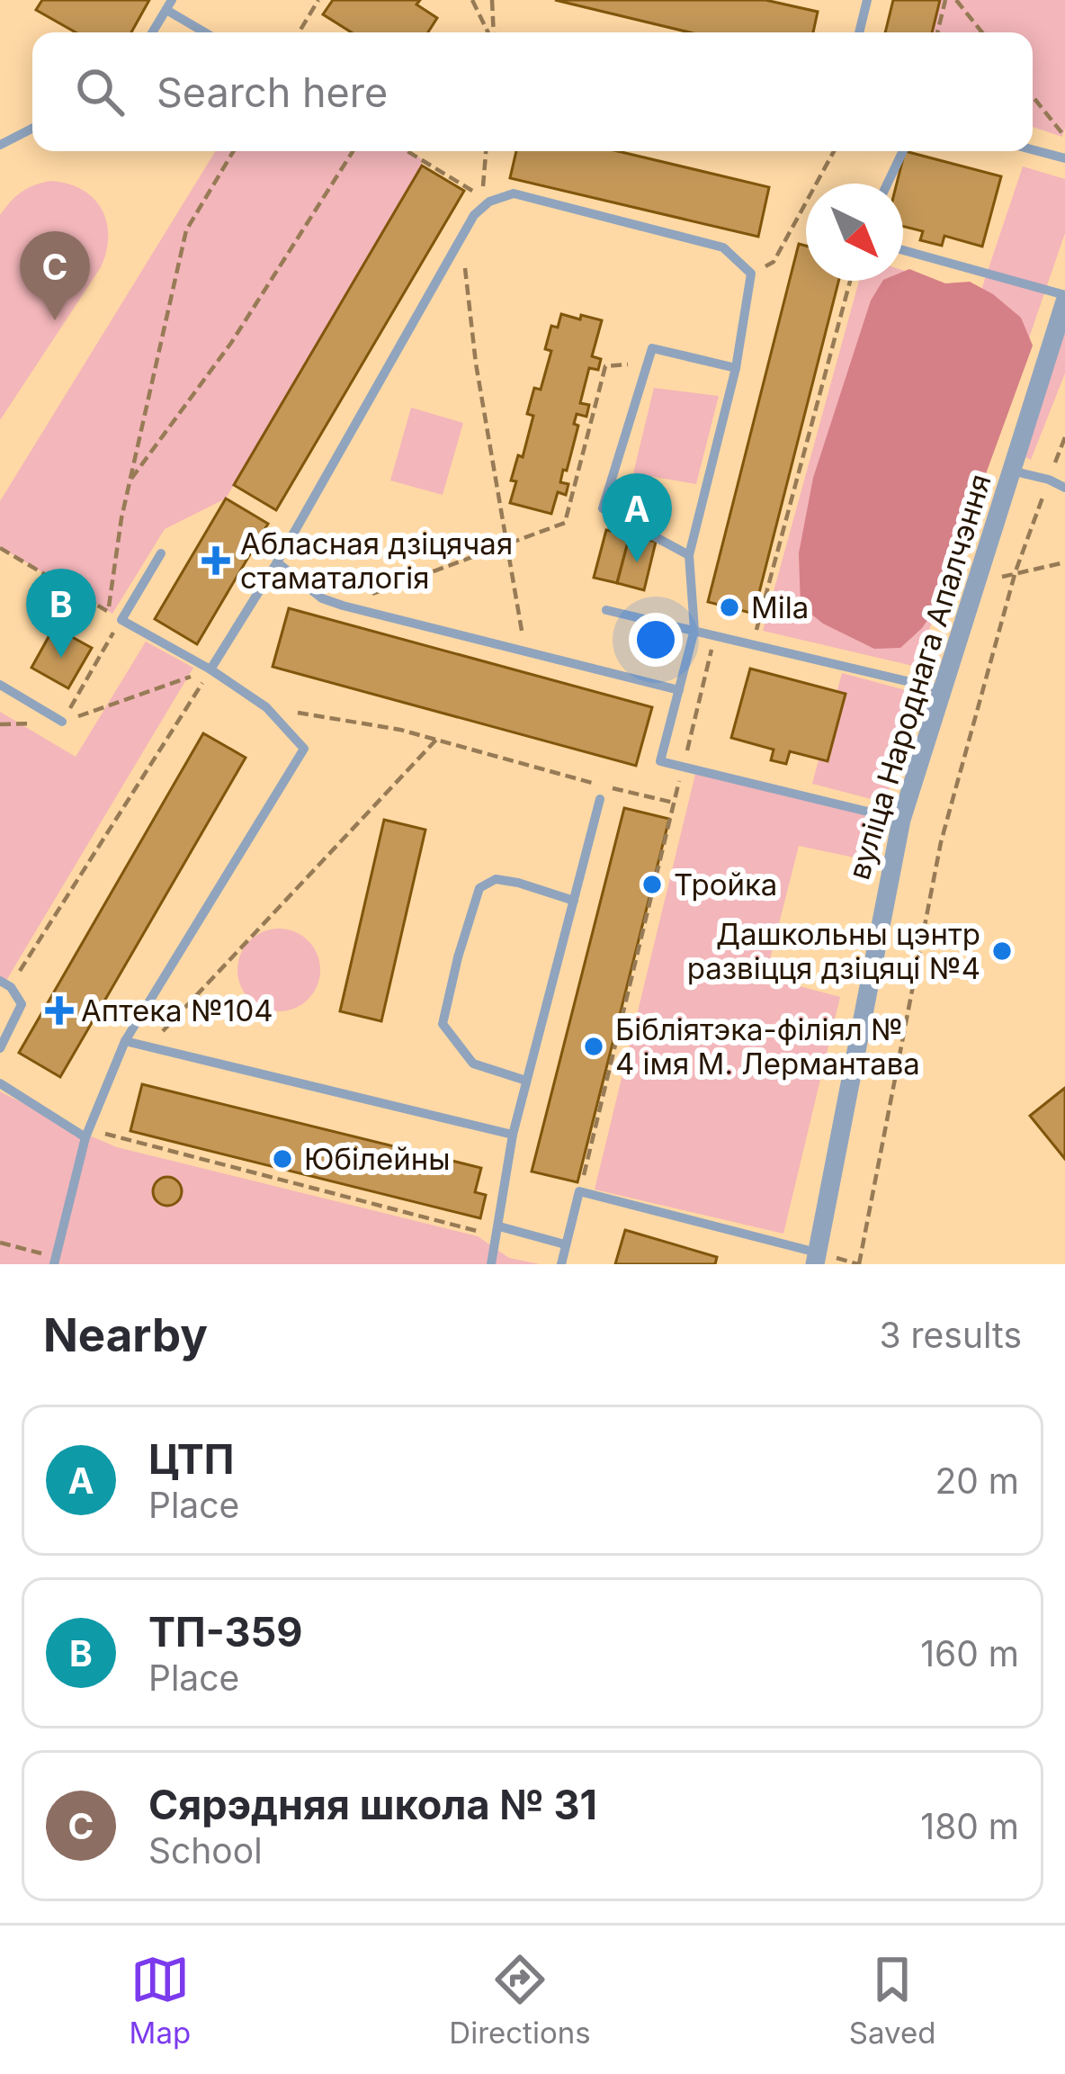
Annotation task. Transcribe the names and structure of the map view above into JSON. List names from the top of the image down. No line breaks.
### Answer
{"streets":{"street":["вуліца Народнага Апалчэння"]},"places":{"health":["Абласная дзіцячая стаматалогія","Аптека №104"],"other":["Mila","Тройка","Дашкольны цэнтр развіцця дзіцяці №4","Бібліятэка-філіял № 4 імя М. Лермантава","Юбілейны"]},"north":"bottom right","page":{"search":"Search here","pins":["C","A","B"],"heading":["Nearby","3 results"],"list":[{"mark":"A","name":"ЦТП","note":"Place","value":"20 m"},{"mark":"B","name":"ТП-359","note":"Place","value":"160 m"},{"mark":"C","name":"Сярэдняя школа № 31","note":"School","value":"180 m"}],"nav":["Map","Directions","Saved"]}}
